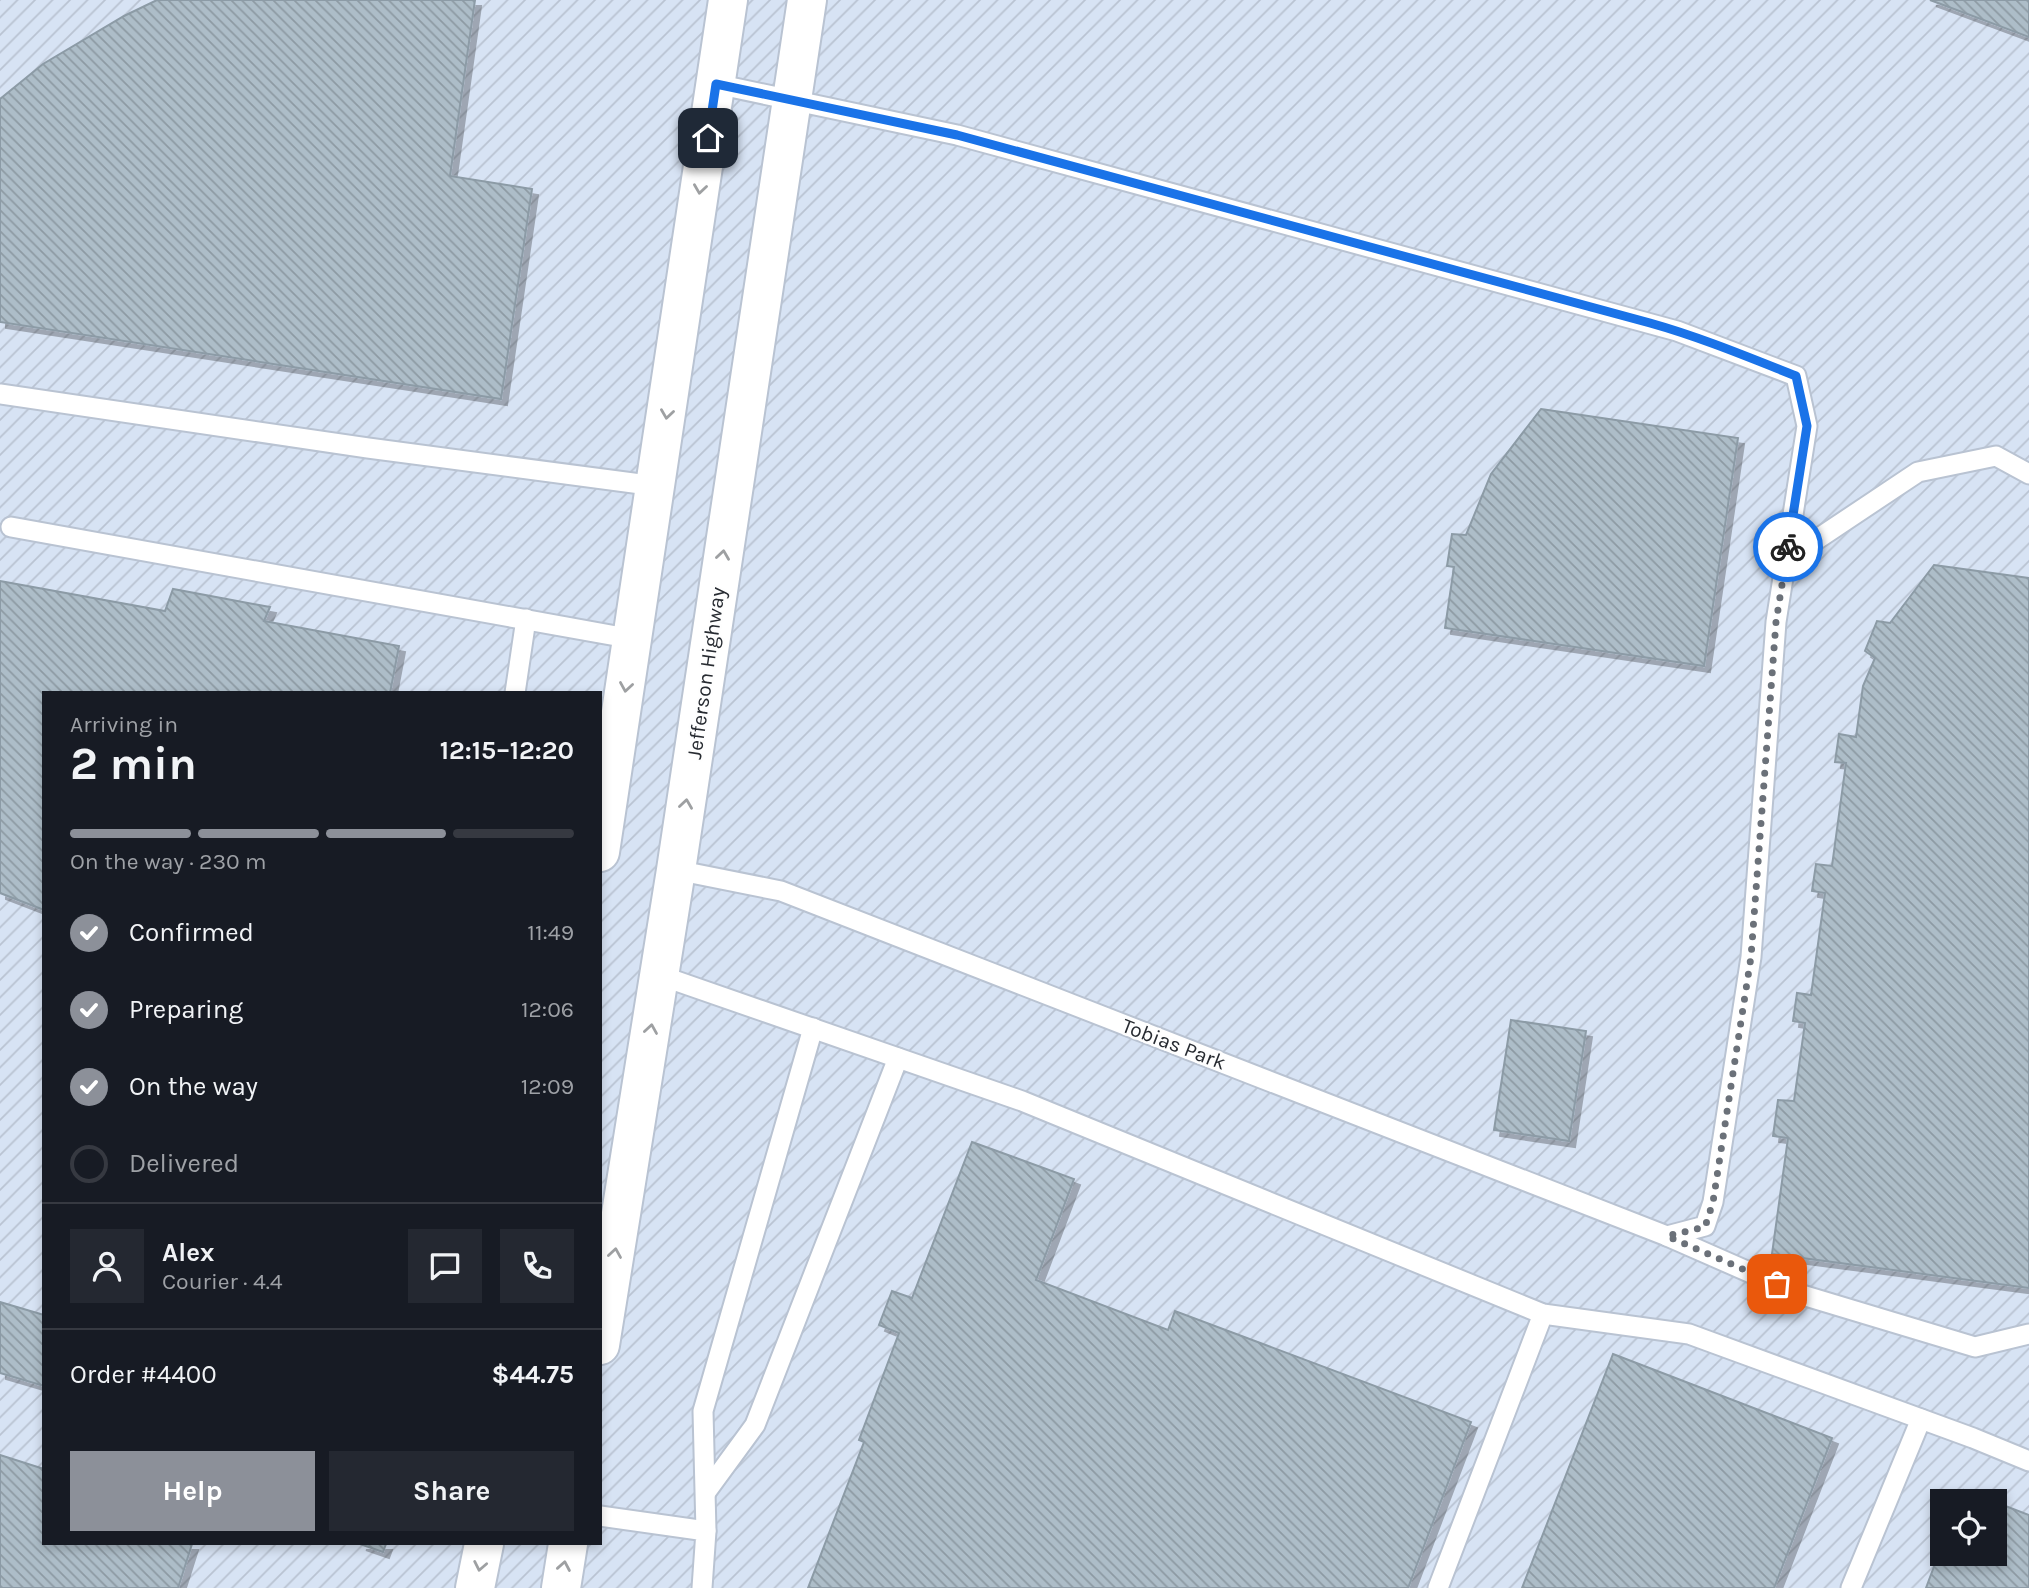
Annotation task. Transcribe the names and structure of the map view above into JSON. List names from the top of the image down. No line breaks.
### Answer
{"streets":{"main road":["Jefferson Highway"],"lane":["Tobias Park"]},"crossings":[["Jefferson Highway","Tobias Park"]],"page":{"heading":["2 min","Arriving in","12:15–12:20"],"panel":["Alex","Courier · 4.4","Order #4400","$44.75"],"bar":"On the way · 230 m","list":[["Confirmed","11:49"],["Preparing","12:06"],["On the way","12:09"],"Delivered"],"buttons":["Help","Share"]}}
